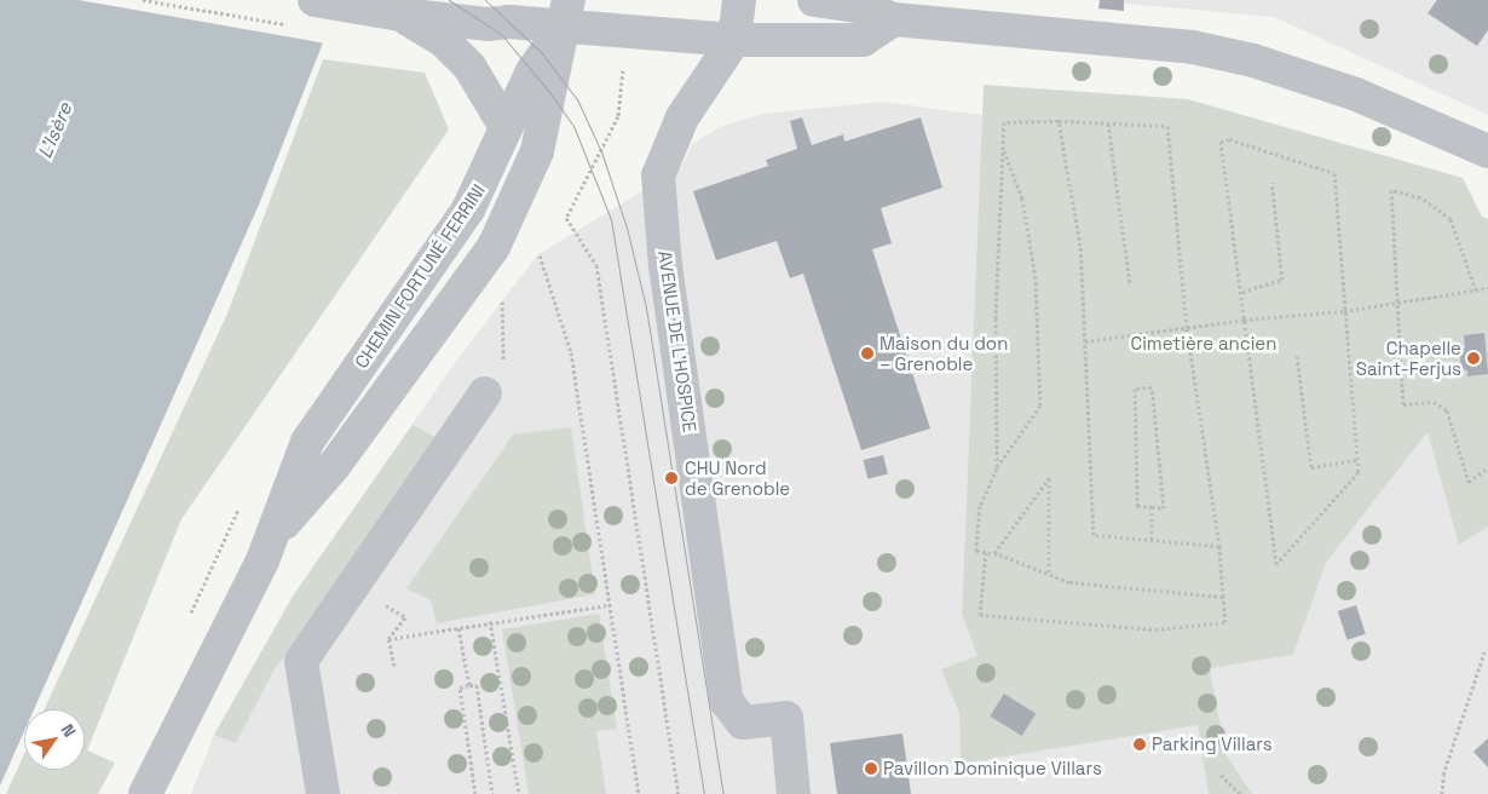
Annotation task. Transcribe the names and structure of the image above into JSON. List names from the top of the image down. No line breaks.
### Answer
{"streets":{"street":["CHEMIN FORTUNÉ FERRINI","AVENUE DE L'HOSPICE"]},"water":["L'Isère"],"parks":["Cimetière ancien"],"places":["Maison du don – Grenoble","Chapelle Saint-Ferjus","CHU Nord de Grenoble","Parking Villars","Pavillon Dominique Villars"],"north":"top right"}
